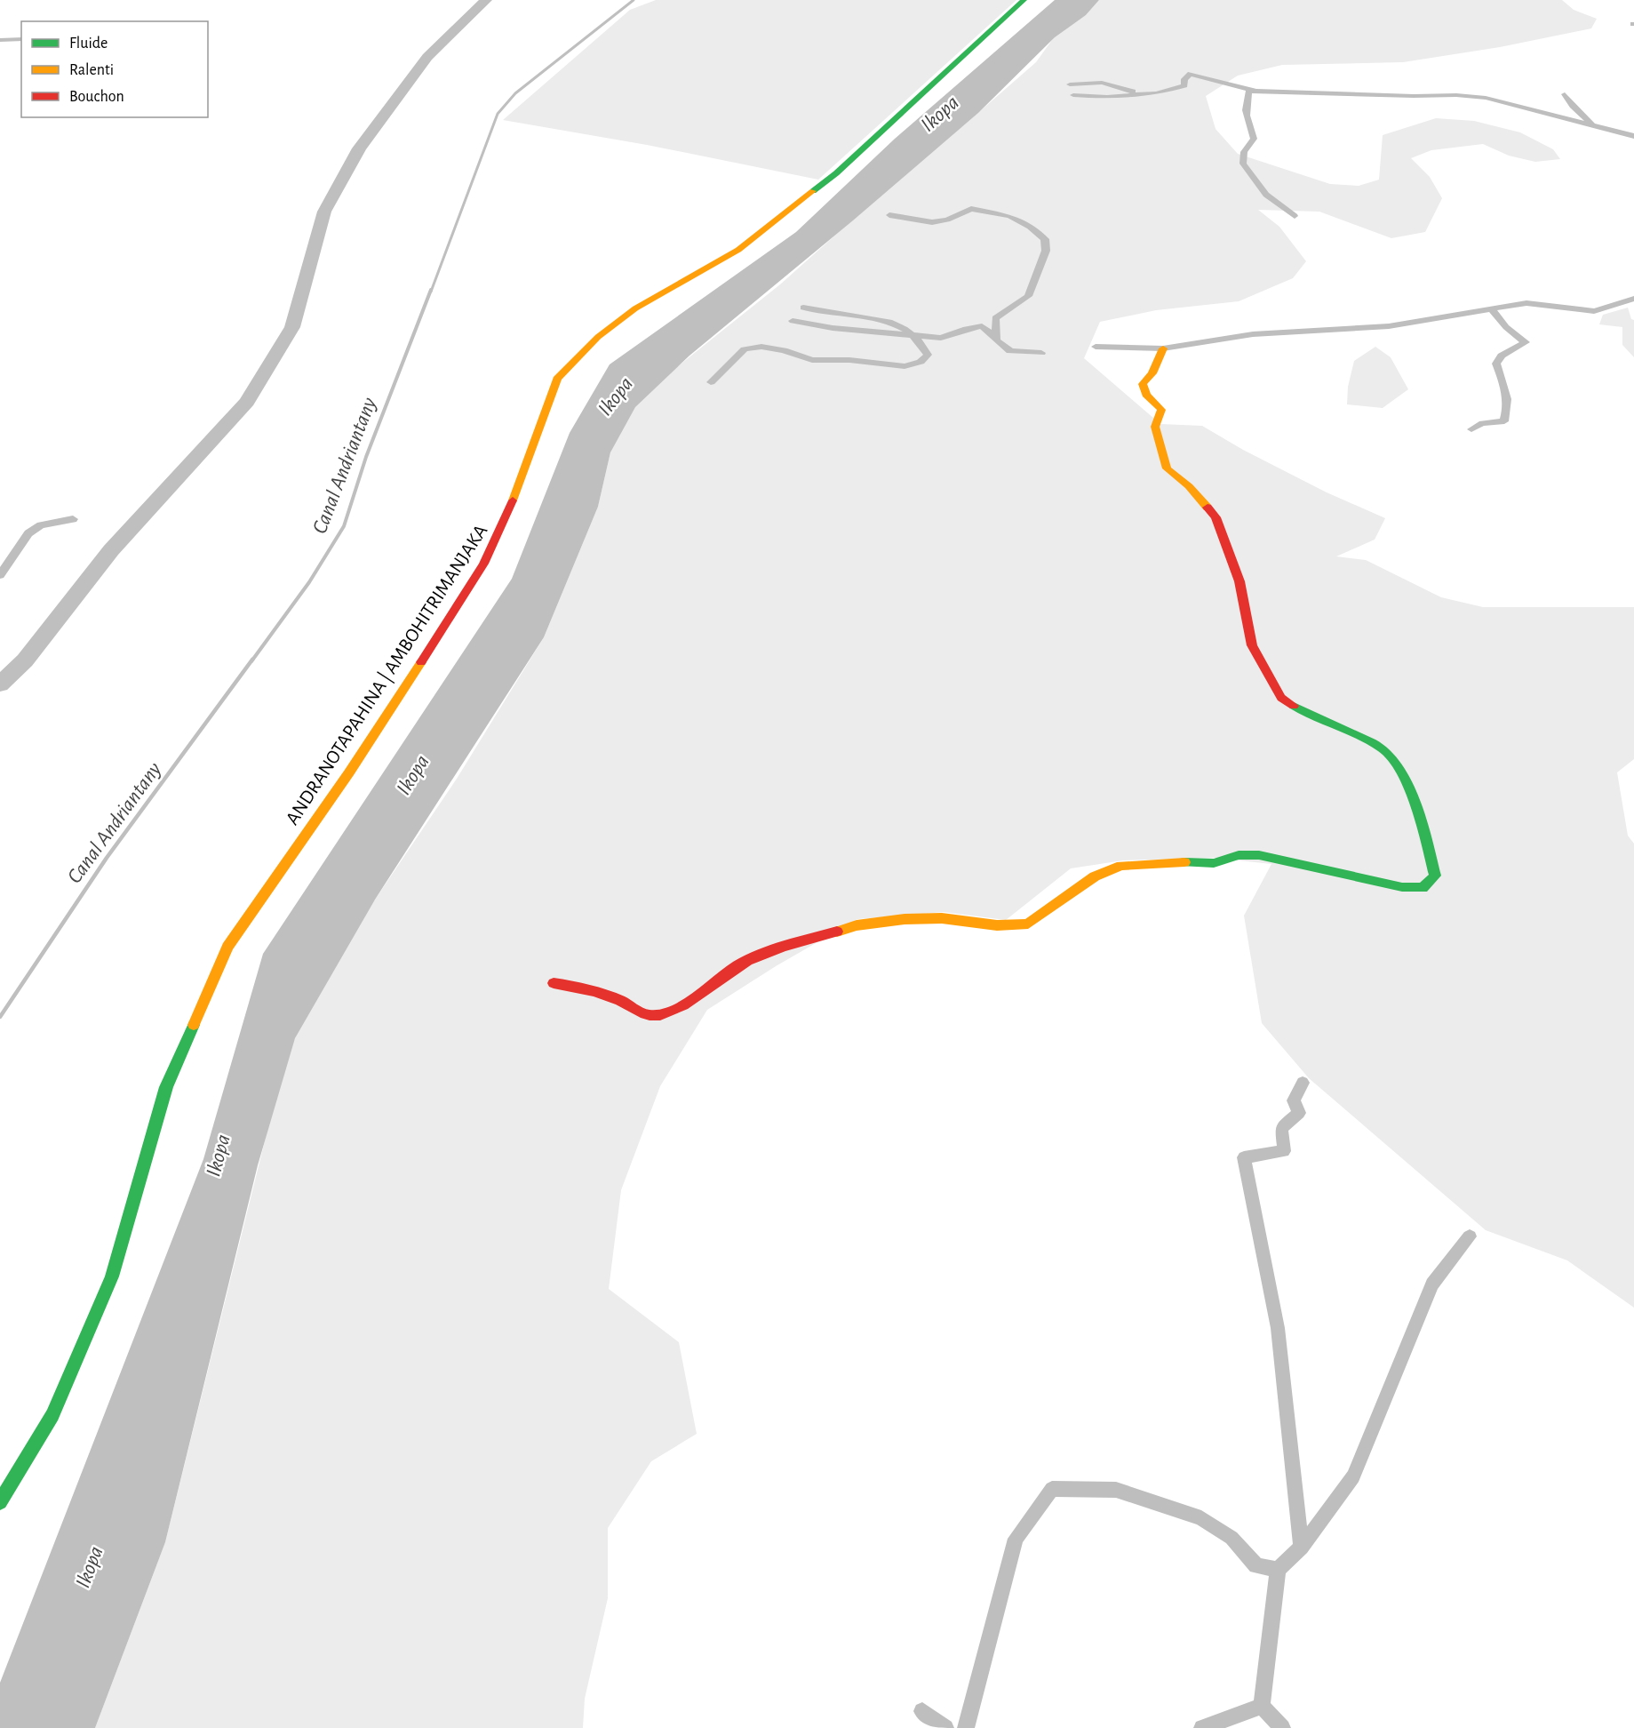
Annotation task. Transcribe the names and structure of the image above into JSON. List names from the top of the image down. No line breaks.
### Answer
{"streets":{"main road":["ANDRANOTAPAHINA | AMBOHITRIMANJAKA"]},"water":["Ikopa","Canal Andriantany"],"legend":["Fluide","Ralenti","Bouchon"]}
